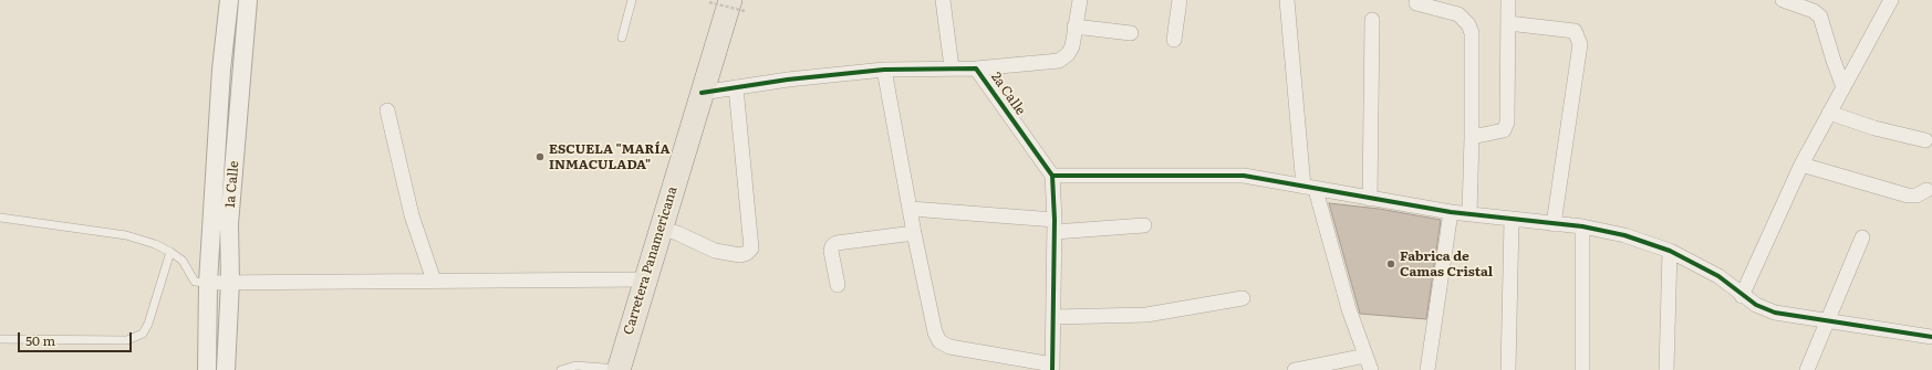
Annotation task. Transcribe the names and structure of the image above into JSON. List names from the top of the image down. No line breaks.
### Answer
{"streets":{"main road":["Carretera Panamericana"],"street":["2a Calle","1a Calle"]},"crossings":[["2a Calle","Carretera Panamericana"]],"places":["ESCUELA \"MARÍA INMACULADA\"","Fabrica de Camas Cristal"],"scale_bar":"50 m"}
